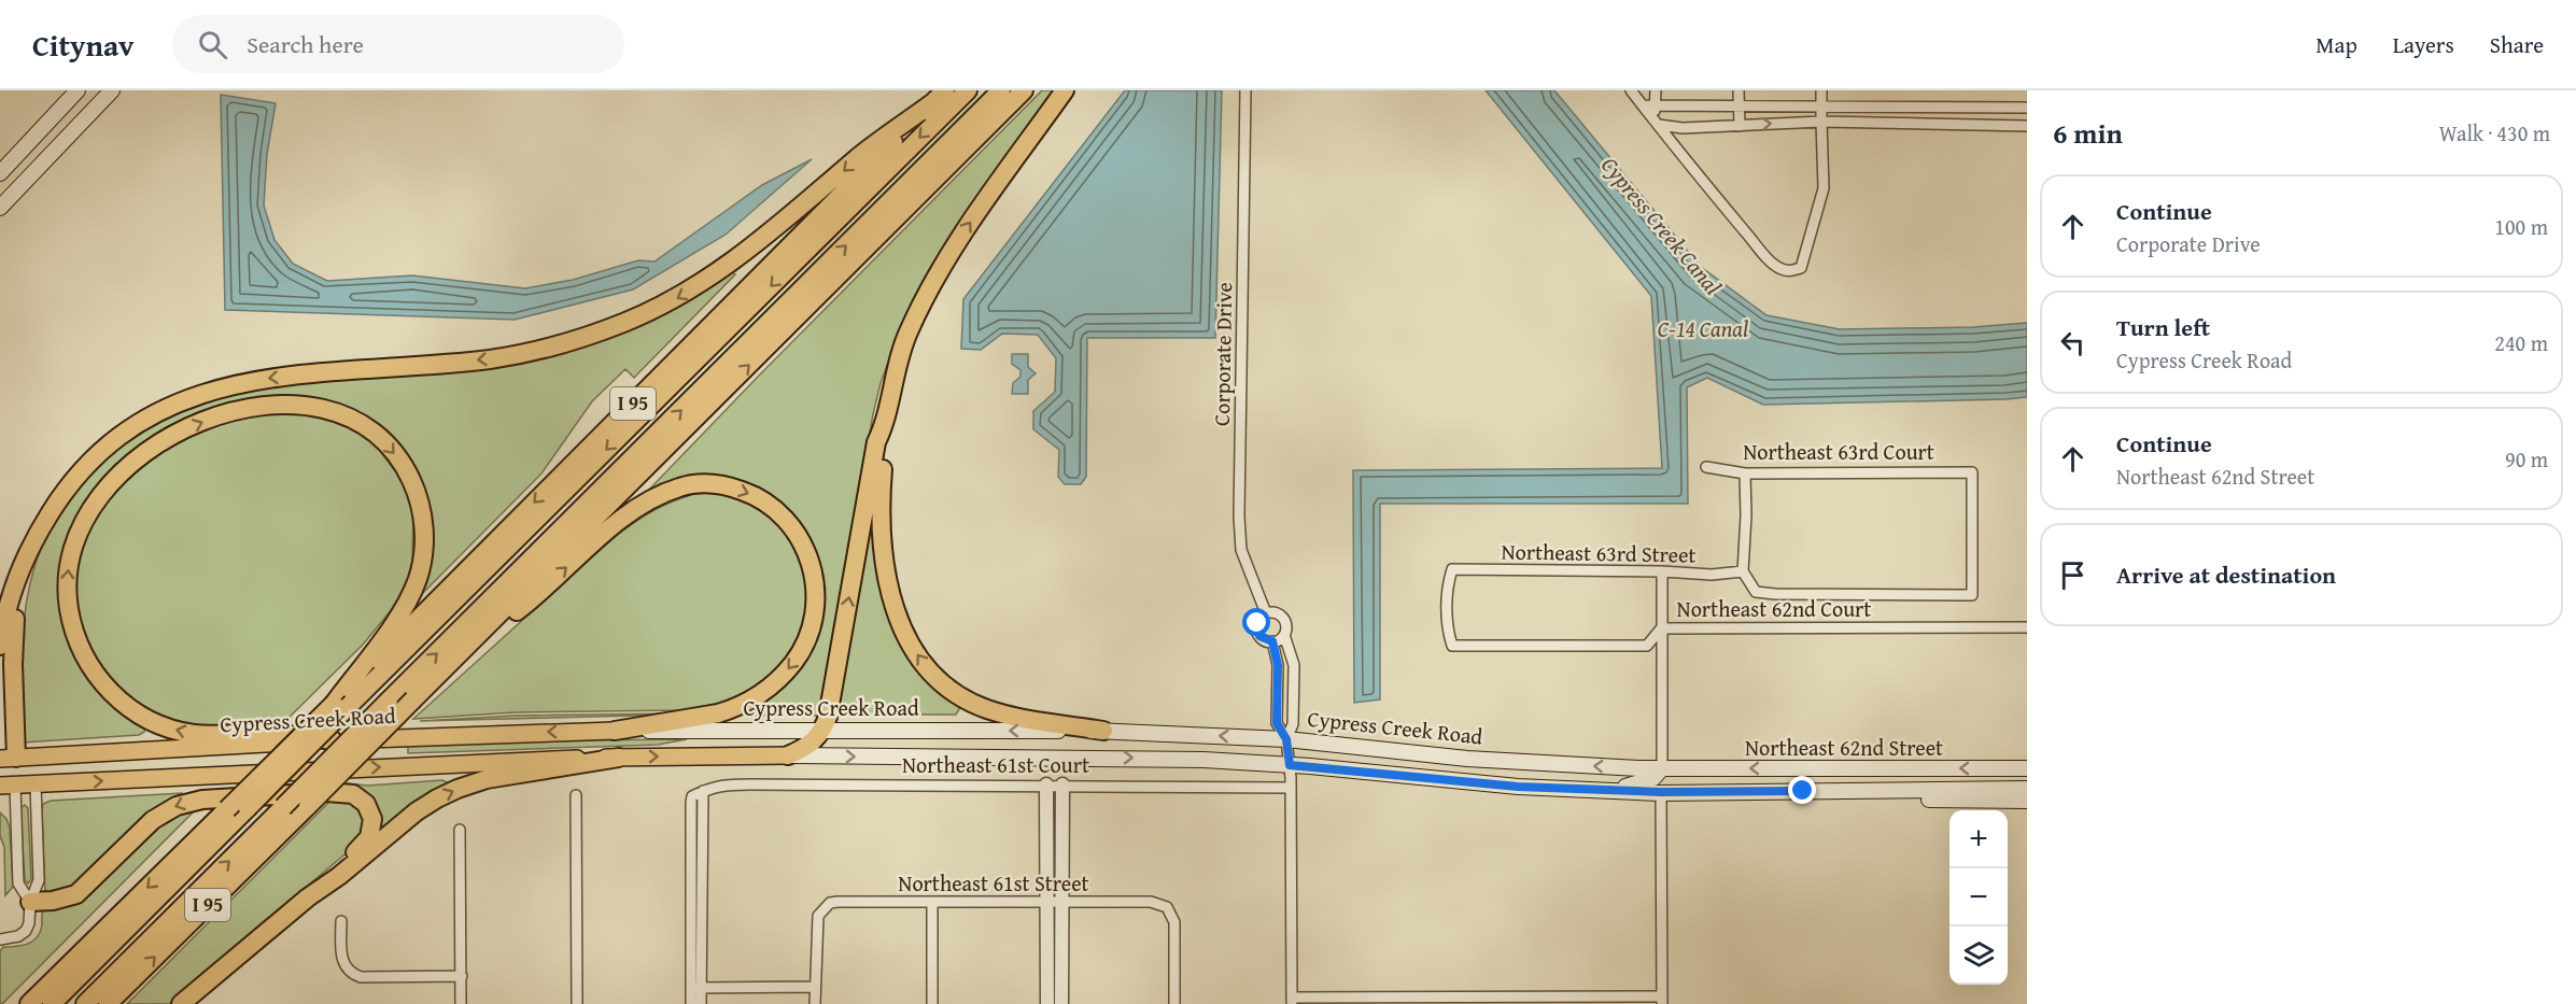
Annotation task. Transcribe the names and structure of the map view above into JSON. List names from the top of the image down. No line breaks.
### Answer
{"streets":{"highway":["I 95"],"main road":["Cypress Creek Road","Northeast 62nd Street"],"street":["Corporate Drive","Northeast 63rd Court","Northeast 63rd Street","Northeast 62nd Court","Northeast 61st Court","Northeast 61st Street"]},"crossings":[["Northeast 63rd Court","Northeast 63rd Street"],["Northeast 63rd Street","Northeast 62nd Court"],["Cypress Creek Road","Northeast 62nd Street"]],"water":["Cypress Creek Canal","C-14 Canal"],"page":{"header":"Citynav","search":"Search here","nav":["Map","Layers","Share"],"heading":["6 min","Walk · 430 m"],"list":[["Continue","Corporate Drive","100 m"],["Turn left","Cypress Creek Road","240 m"],["Continue","Northeast 62nd Street","90 m"],"Arrive at destination"],"map_buttons":["+","−"]}}
